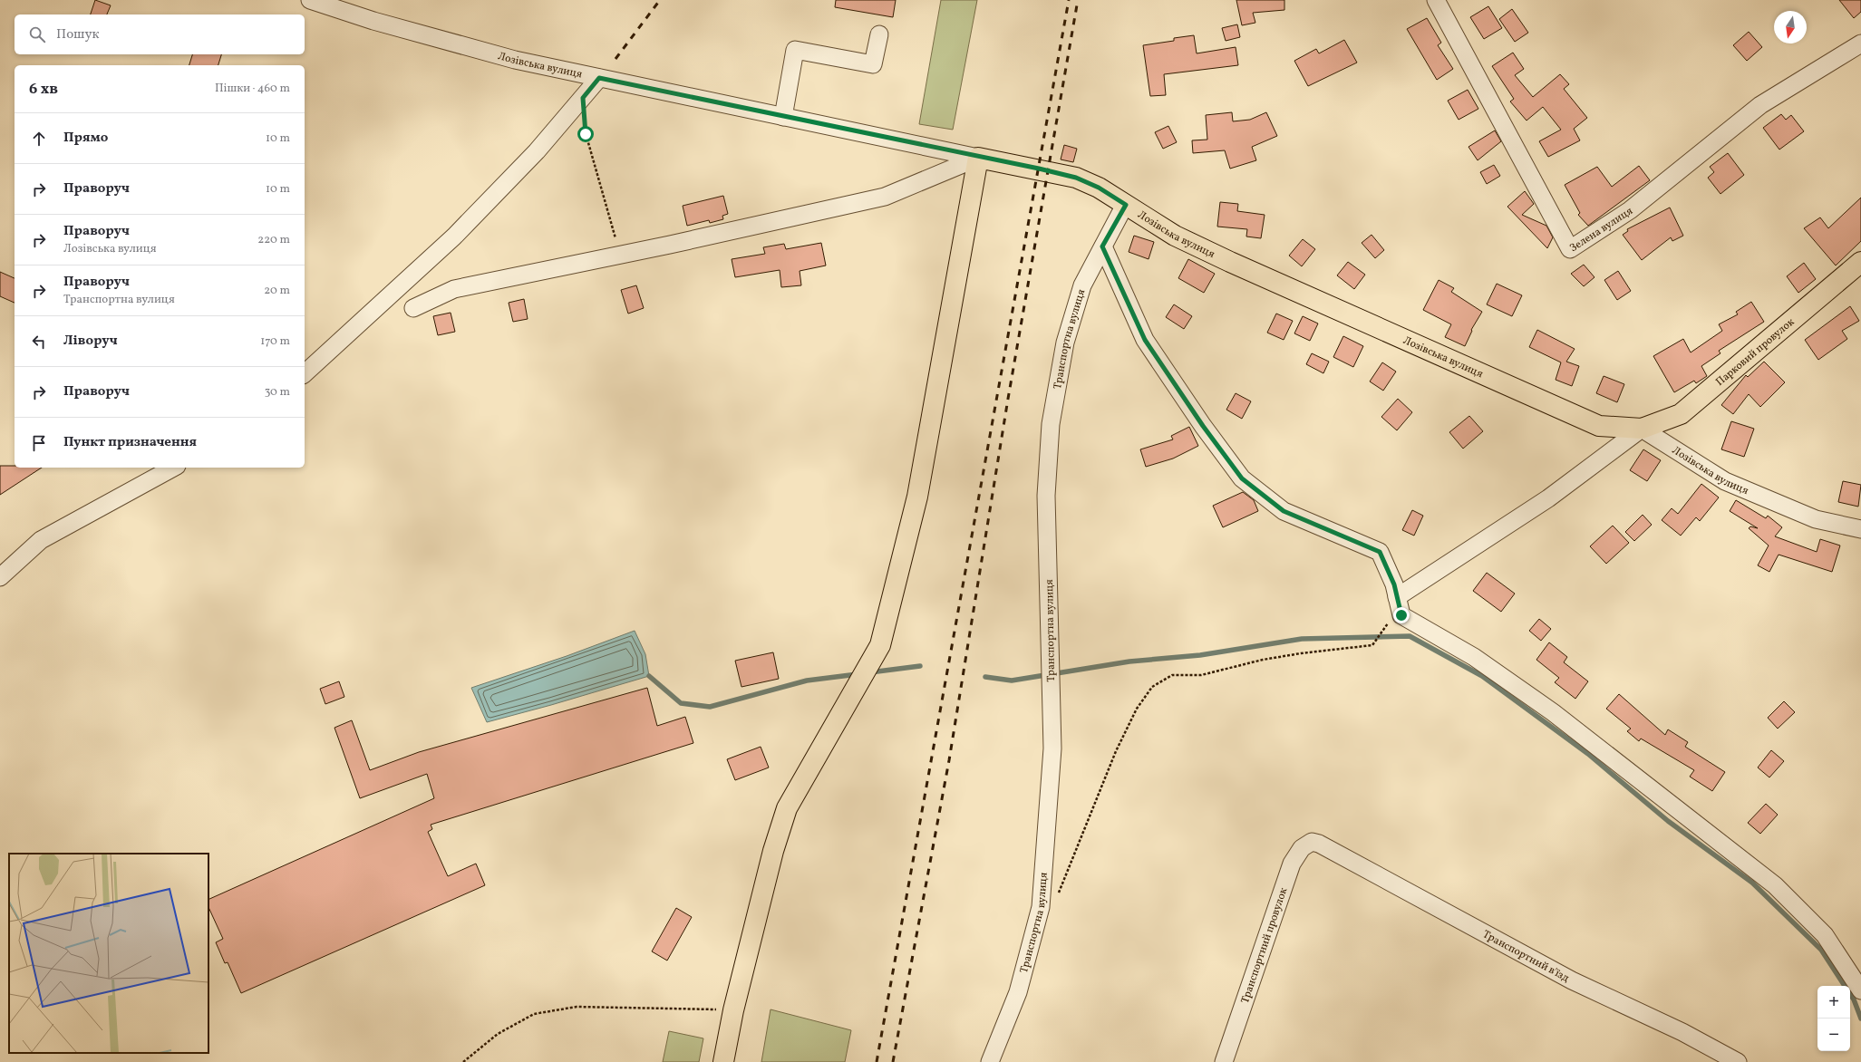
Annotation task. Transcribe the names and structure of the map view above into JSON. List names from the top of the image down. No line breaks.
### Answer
{"streets":{"main road":["Лозівська вулиця","Парковий провулок"],"street":["Зелена вулиця","Транспортна вулиця","Транспортний провулок","Транспортний в'їзд"]},"crossings":[["Лозівська вулиця","Транспортна вулиця"],["Лозівська вулиця","Парковий провулок"],["Транспортний провулок","Транспортний в'їзд"]],"north":"bottom","page":{"search":"Пошук","heading":["6 хв","Пішки · 460 m"],"list":[["Прямо","10 m"],["Праворуч","10 m"],["Праворуч","Лозівська вулиця","220 m"],["Праворуч","Транспортна вулиця","20 m"],["Ліворуч","170 m"],["Праворуч","30 m"],"Пункт призначення"],"map_buttons":["+","−"]}}
